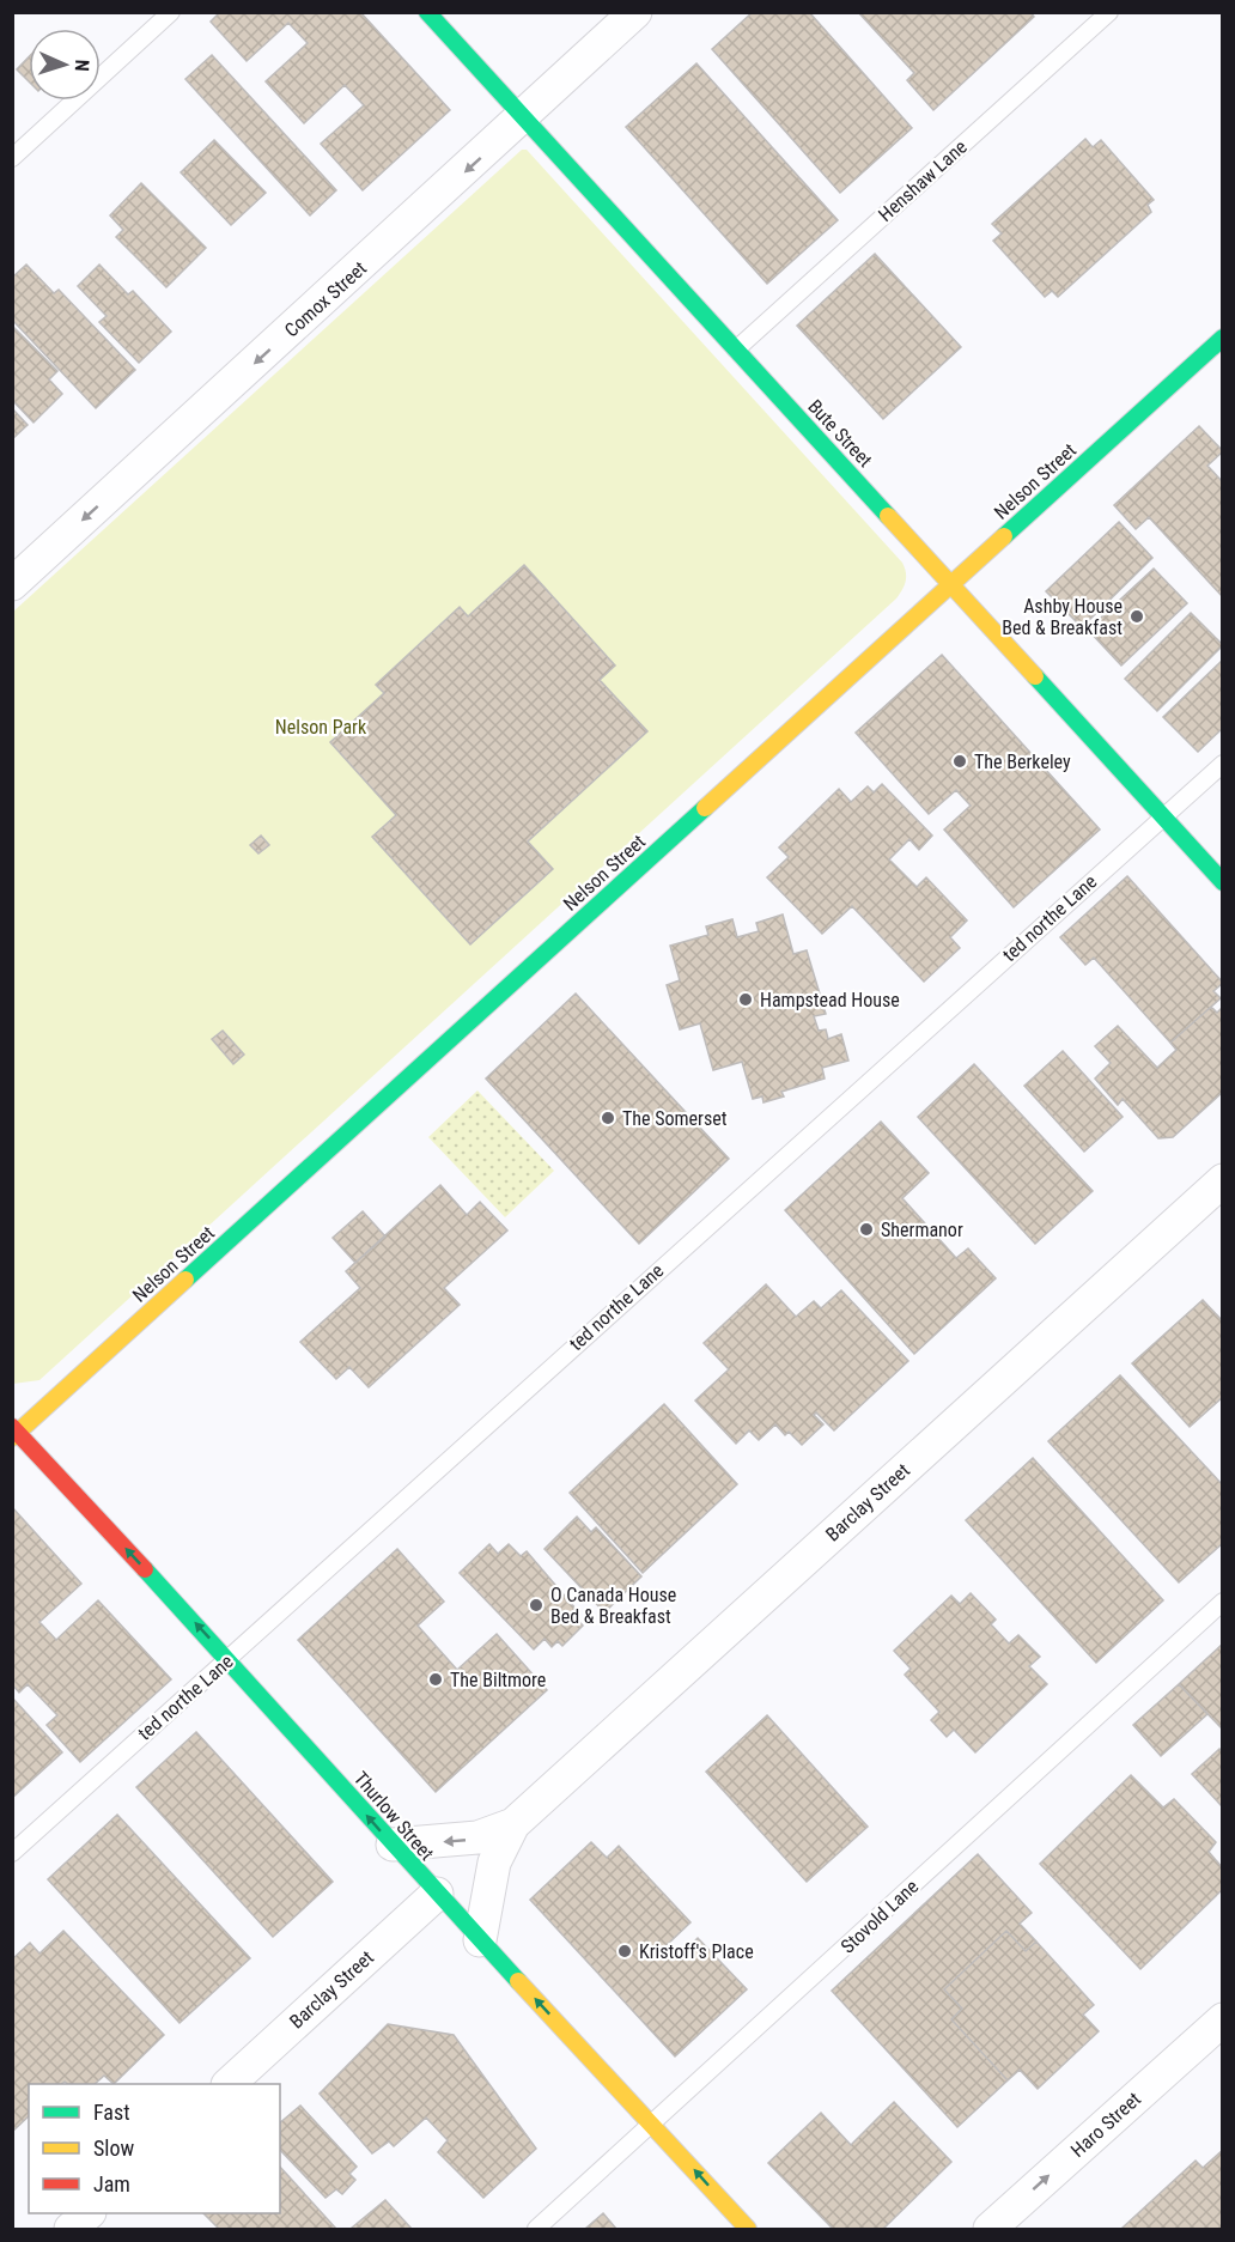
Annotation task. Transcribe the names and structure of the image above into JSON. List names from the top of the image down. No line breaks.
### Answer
{"streets":{"street":["Comox Street","Bute Street","Nelson Street","Barclay Street","Thurlow Street","Haro Street"],"lane":["Henshaw Lane","ted northe Lane","Stovold Lane"]},"crossings":[["Henshaw Lane","Bute Street"],["Comox Street","Bute Street"],["Bute Street","Nelson Street"],["Bute Street","ted northe Lane"],["Nelson Street","Thurlow Street"],["ted northe Lane","Thurlow Street"],["Barclay Street","Thurlow Street"],["Thurlow Street","Stovold Lane"]],"one_way":["Comox Street","Thurlow Street","Haro Street"],"parks":["Nelson Park"],"places":["Ashby House Bed & Breakfast","The Berkeley","Hampstead House","The Somerset","Shermanor","O Canada House Bed & Breakfast","The Biltmore","Kristoff's Place"],"legend":["Fast","Slow","Jam"],"north":"right"}
